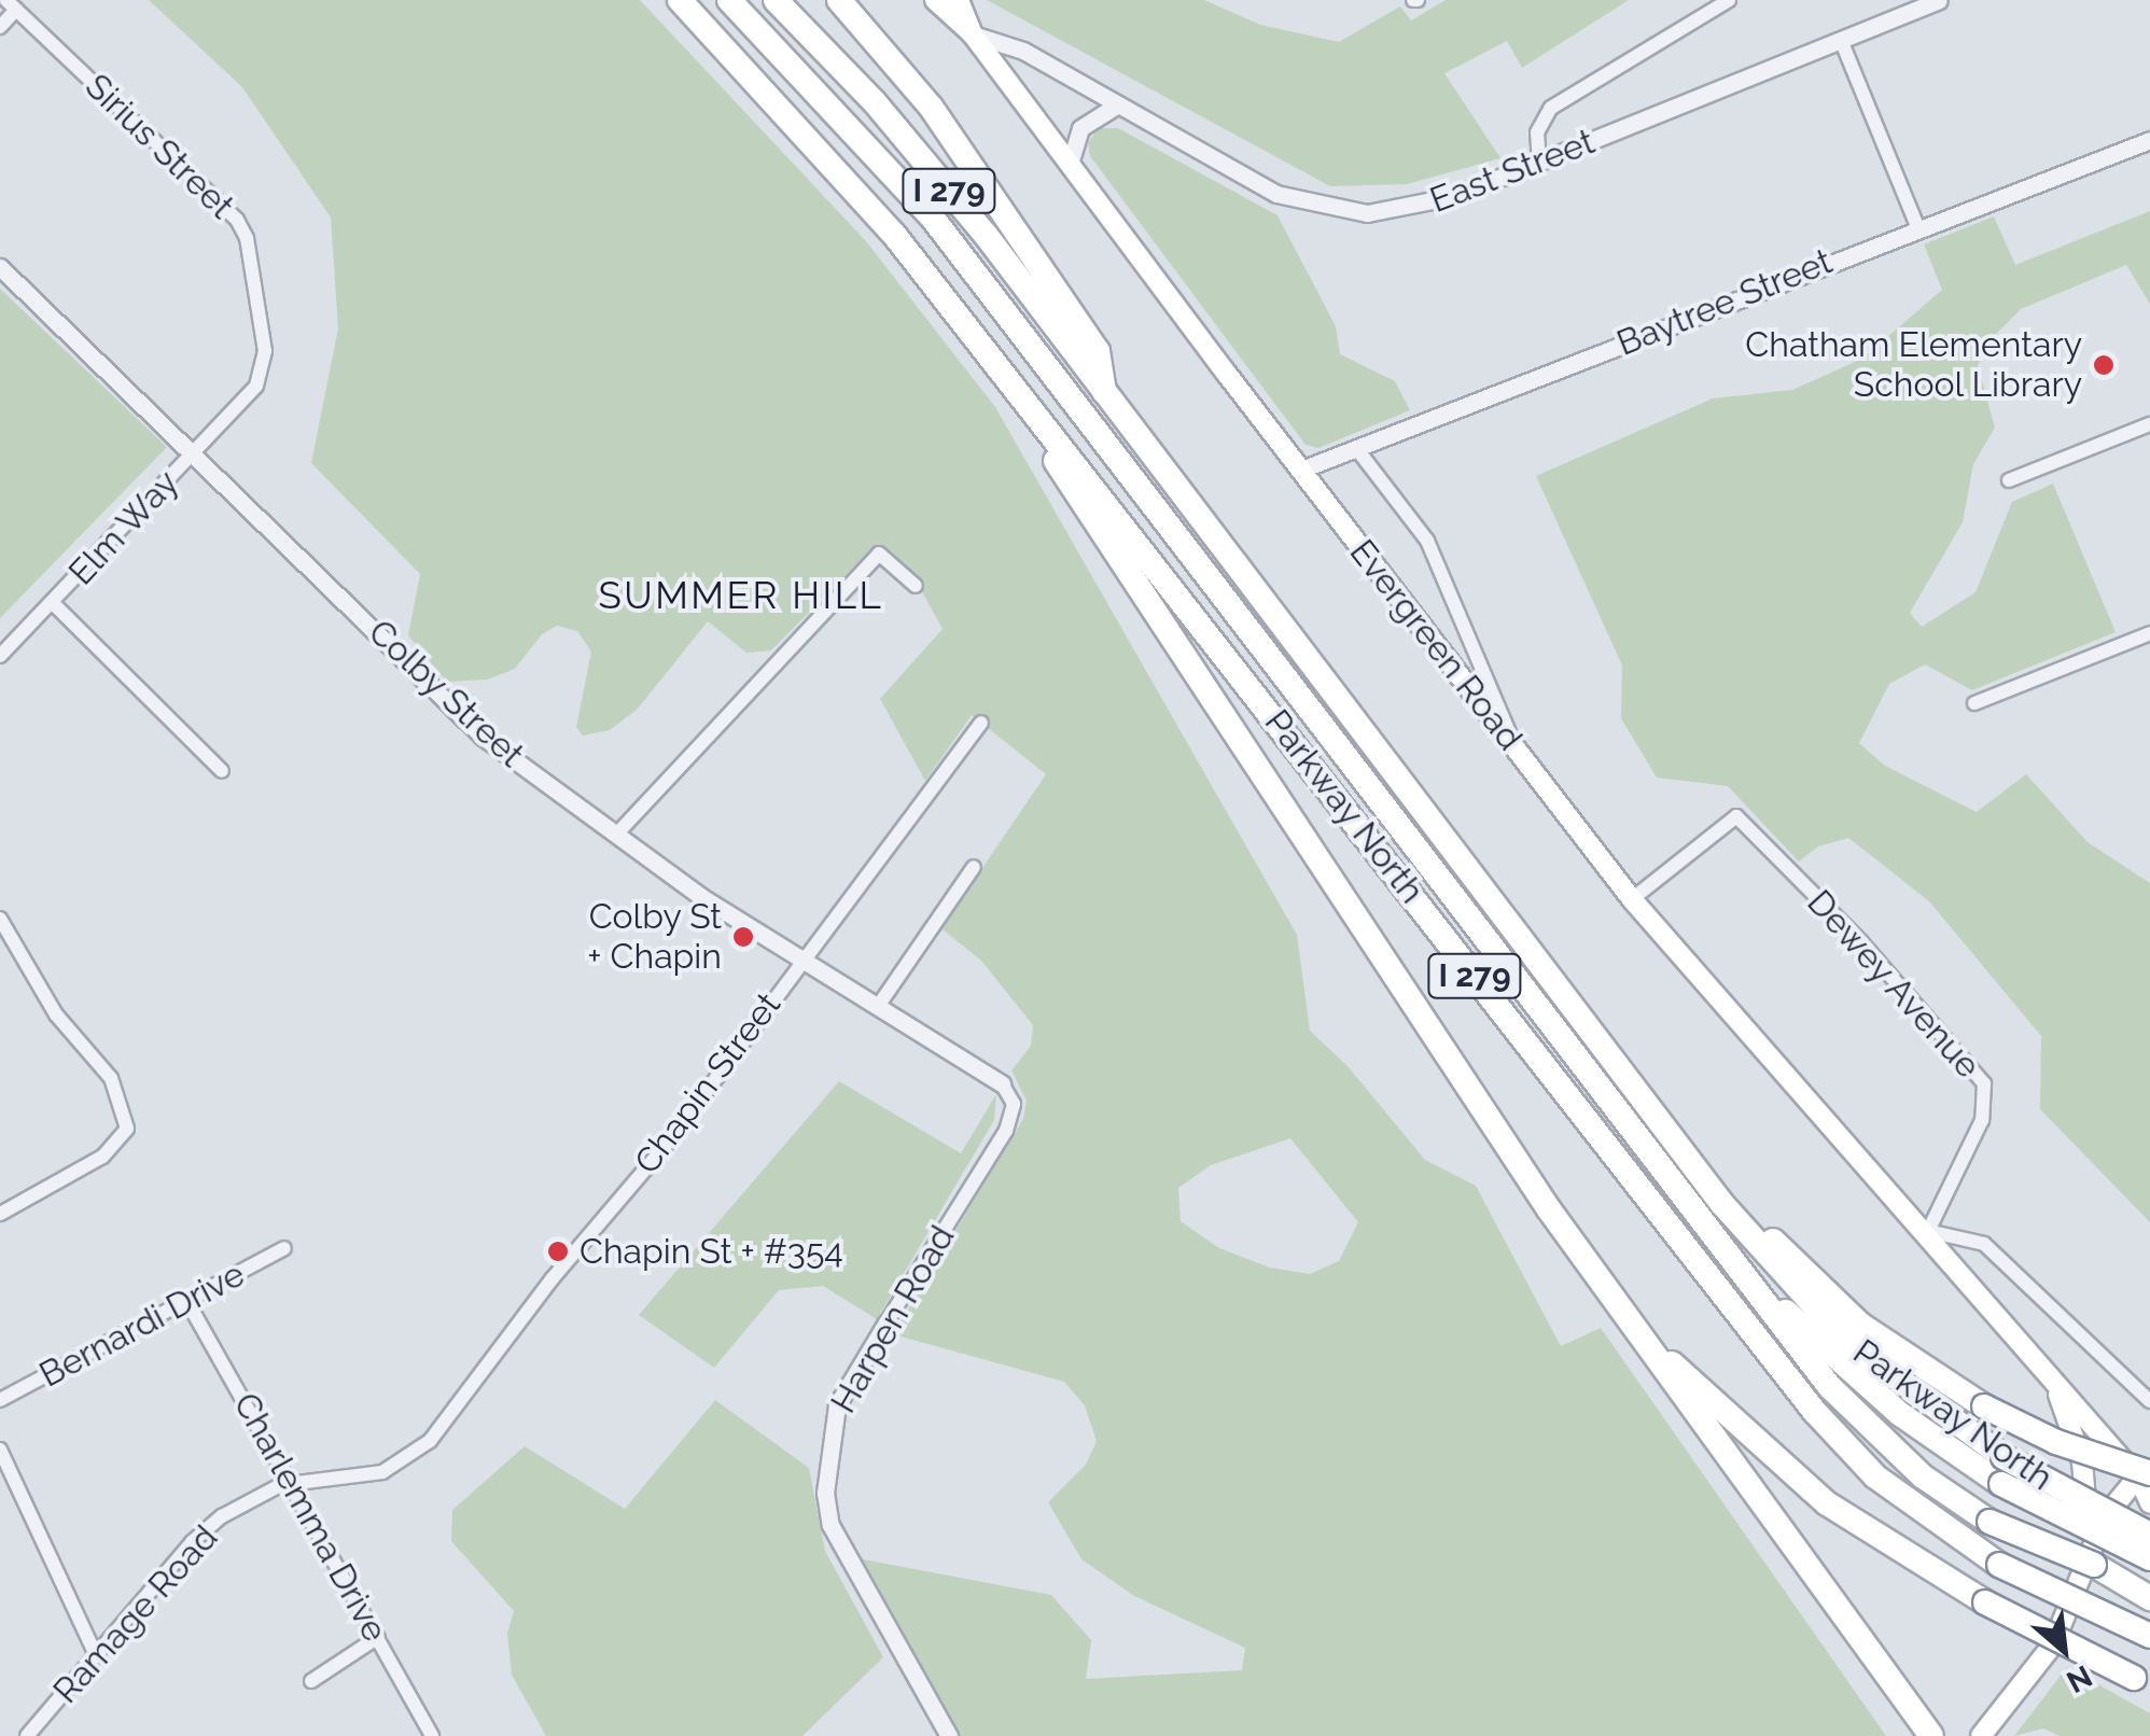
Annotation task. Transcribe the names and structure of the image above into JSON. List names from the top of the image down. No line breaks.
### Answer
{"streets":{"highway":["I 279","Parkway North"],"main road":["East Street","Evergreen Road"],"street":["Sirius Street","Baytree Street","Elm Way","Colby Street","Dewey Avenue","Chapin Street","Harpen Road","Bernardi Drive","Charlemma Drive","Ramage Road"]},"crossings":[["Sirius Street","Elm Way"],["East Street","Evergreen Road"],["Baytree Street","Evergreen Road"],["Elm Way","Colby Street"],["Evergreen Road","Dewey Avenue"],["Colby Street","Chapin Street"],["Colby Street","Harpen Road"],["Chapin Street","Ramage Road"],["Bernardi Drive","Charlemma Drive"],["Charlemma Drive","Ramage Road"]],"districts":["SUMMER HILL"],"places":["Chatham Elementary School Library","Colby St + Chapin","Chapin St + #354"],"north":"bottom right"}
